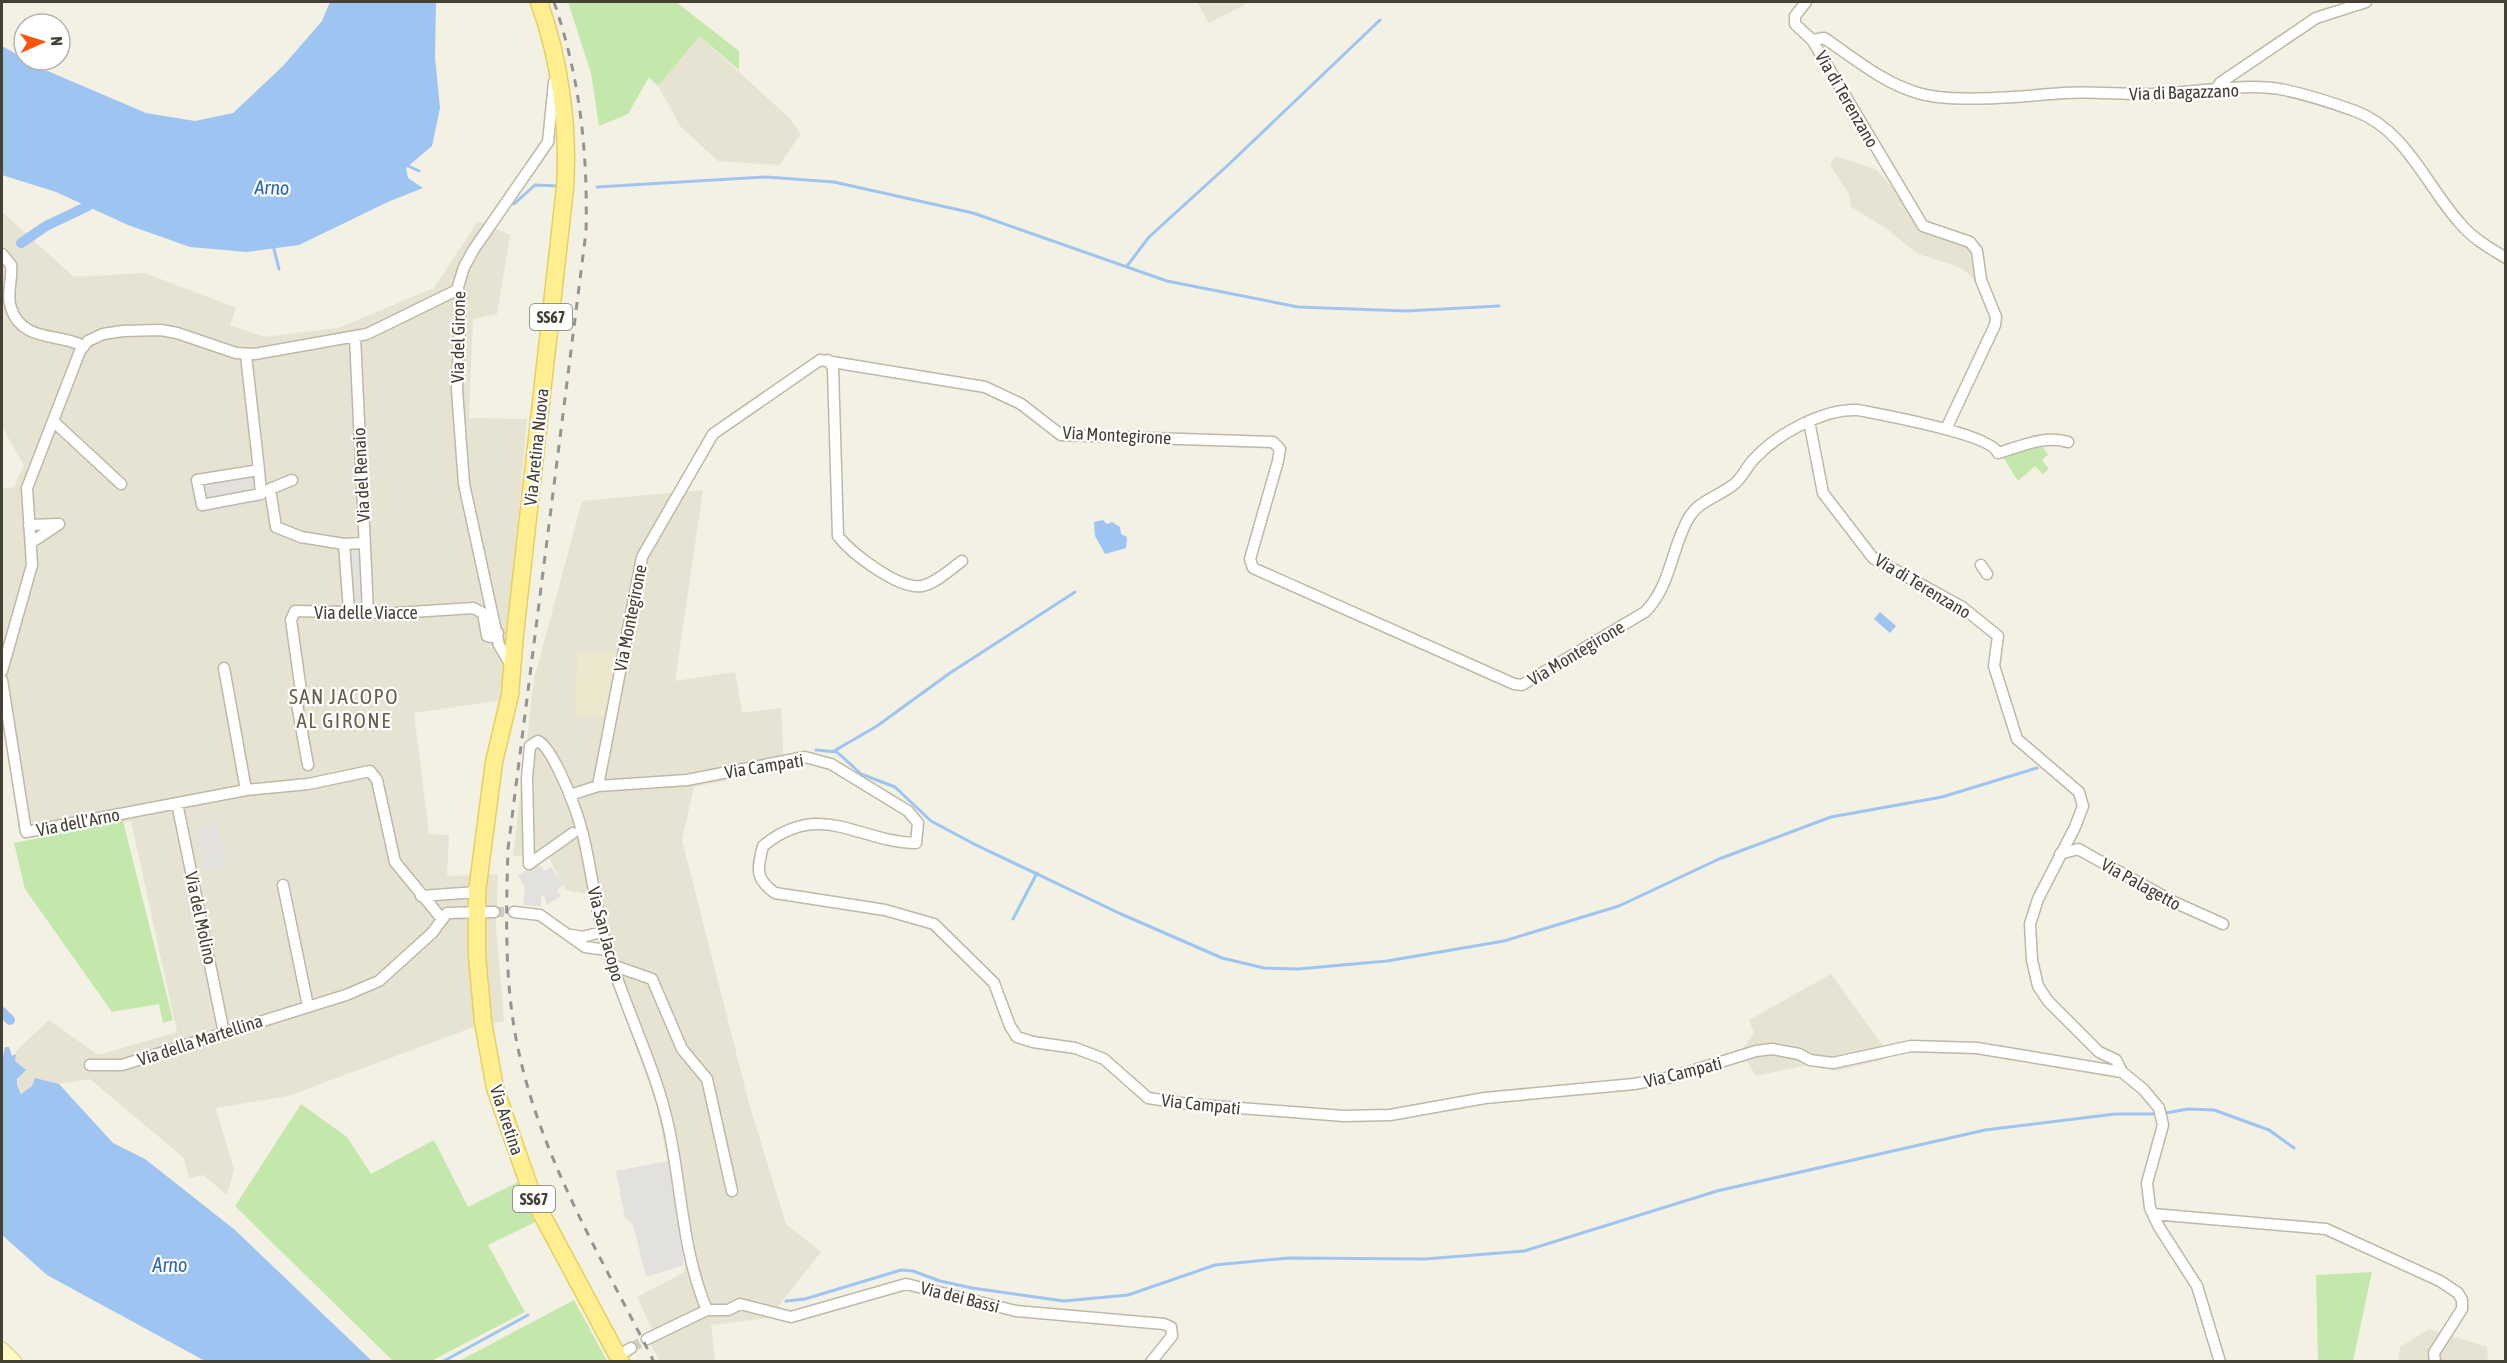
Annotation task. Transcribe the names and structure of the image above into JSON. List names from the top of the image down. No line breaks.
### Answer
{"streets":{"main road":["SS67","Via Aretina Nuova","Via Aretina"],"street":["Via di Bagazzano","Via di Terenzano","Via del Girone","Via Montegirone","Via del Renaio","Via delle Viacce","Via Campati","Via dell'Arno","Via Palagetto","Via del Molino","Via San Jacopo","Via della Martellina","Via dei Bassi"]},"crossings":[["Via di Bagazzano","Via di Terenzano"],["Via di Terenzano","Via Montegirone"],["Via di Terenzano","Via Campati"],["Via del Girone","Via Aretina Nuova"],["Via del Girone","Via delle Viacce"],["Via Montegirone","Via Campati"],["Via Aretina Nuova","Via delle Viacce"],["Via Aretina Nuova","Via Aretina"],["Via del Renaio","Via delle Viacce"],["Via Campati","Via San Jacopo"],["Via dell'Arno","Via del Molino"],["Via del Molino","Via della Martellina"],["Via San Jacopo","Via dei Bassi"]],"districts":["SAN JACOPO AL GIRONE"],"water":["Arno"],"north":"right"}
